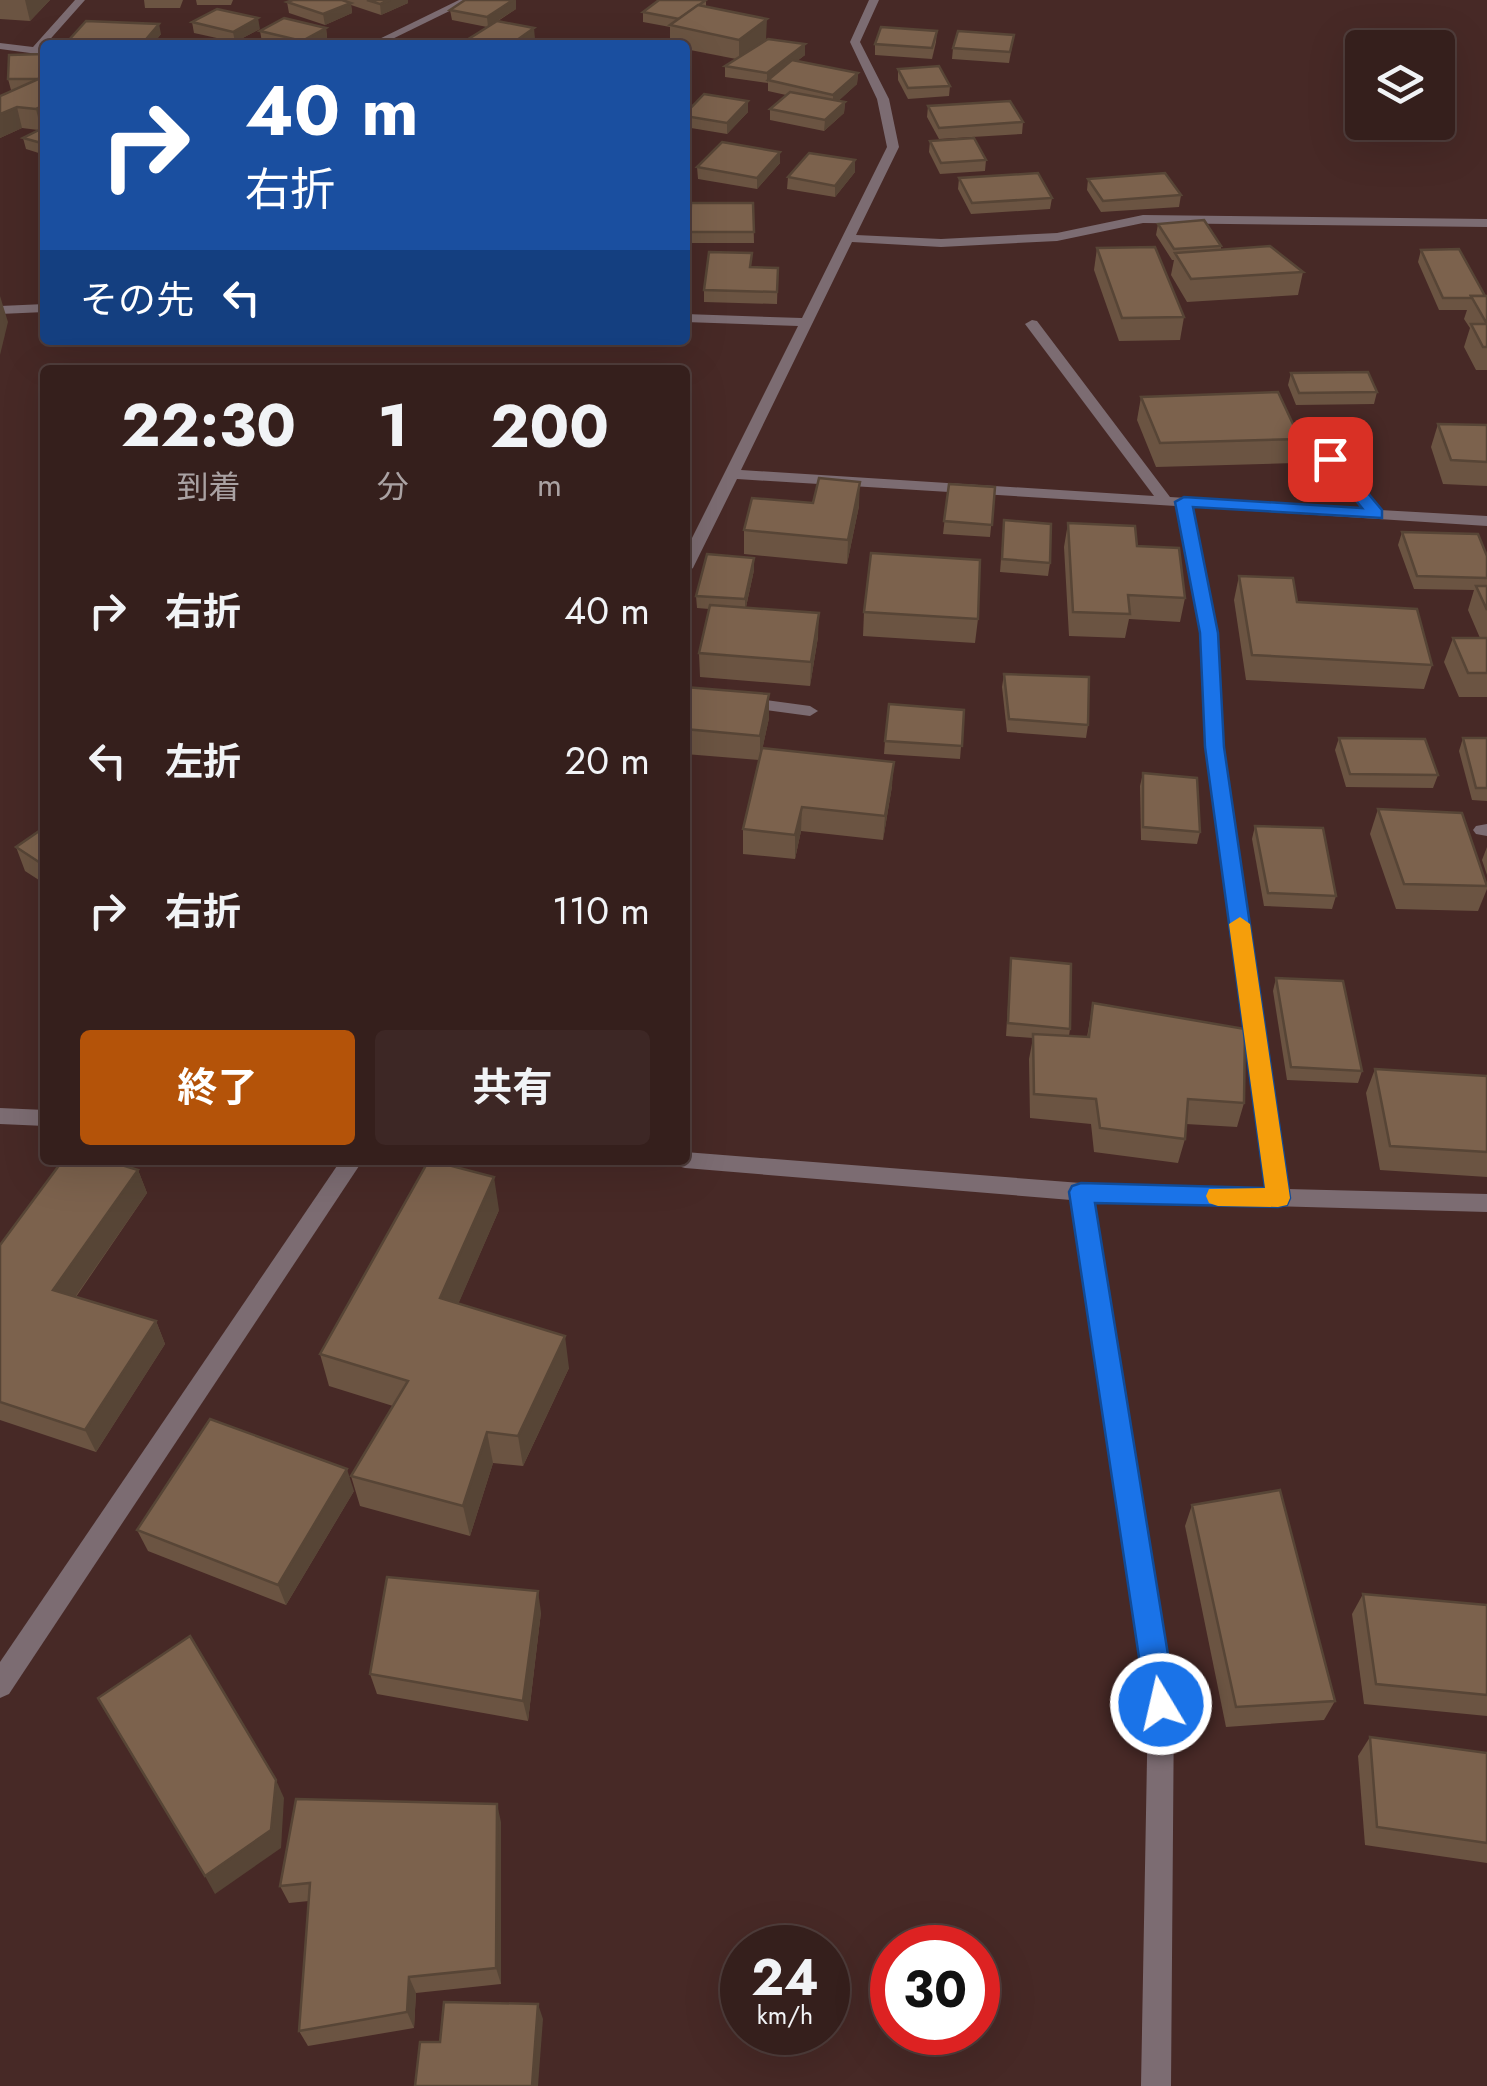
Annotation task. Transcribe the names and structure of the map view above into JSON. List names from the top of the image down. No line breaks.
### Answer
{"page":{"turn":["40 m","右折"],"then":"その先","eta":["22:30","到着","1","分","200","m"],"list":[{"name":"右折","value":"40 m"},{"name":"左折","value":"20 m"},{"name":"右折","value":"110 m"}],"buttons":["終了","共有"],"speed":"24 km/h","limit":"30"}}
